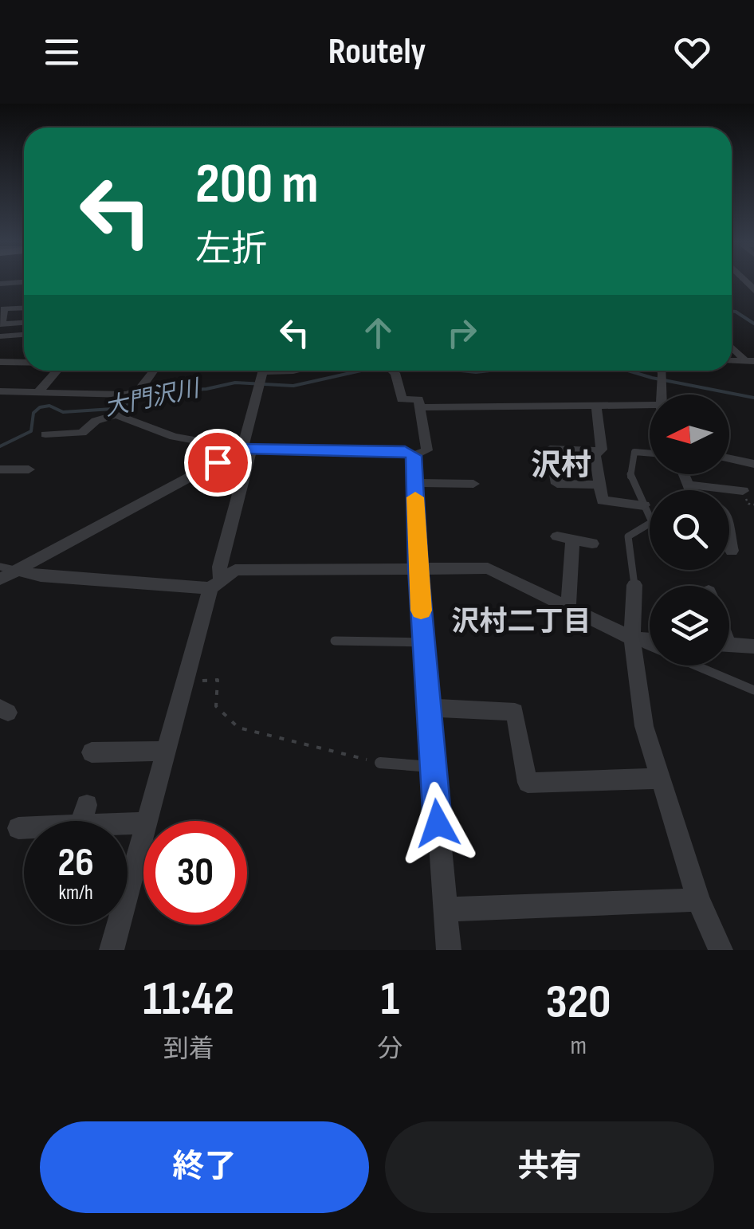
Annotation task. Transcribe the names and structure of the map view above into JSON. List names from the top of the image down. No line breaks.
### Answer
{"districts":["沢村","沢村二丁目"],"water":["大門沢川"],"north":"left","page":{"header":"Routely","turn":["200 m","左折"],"speed":"26 km/h","limit":"30","eta":["11:42","到着","1","分","320","m"],"buttons":["終了","共有"]}}
